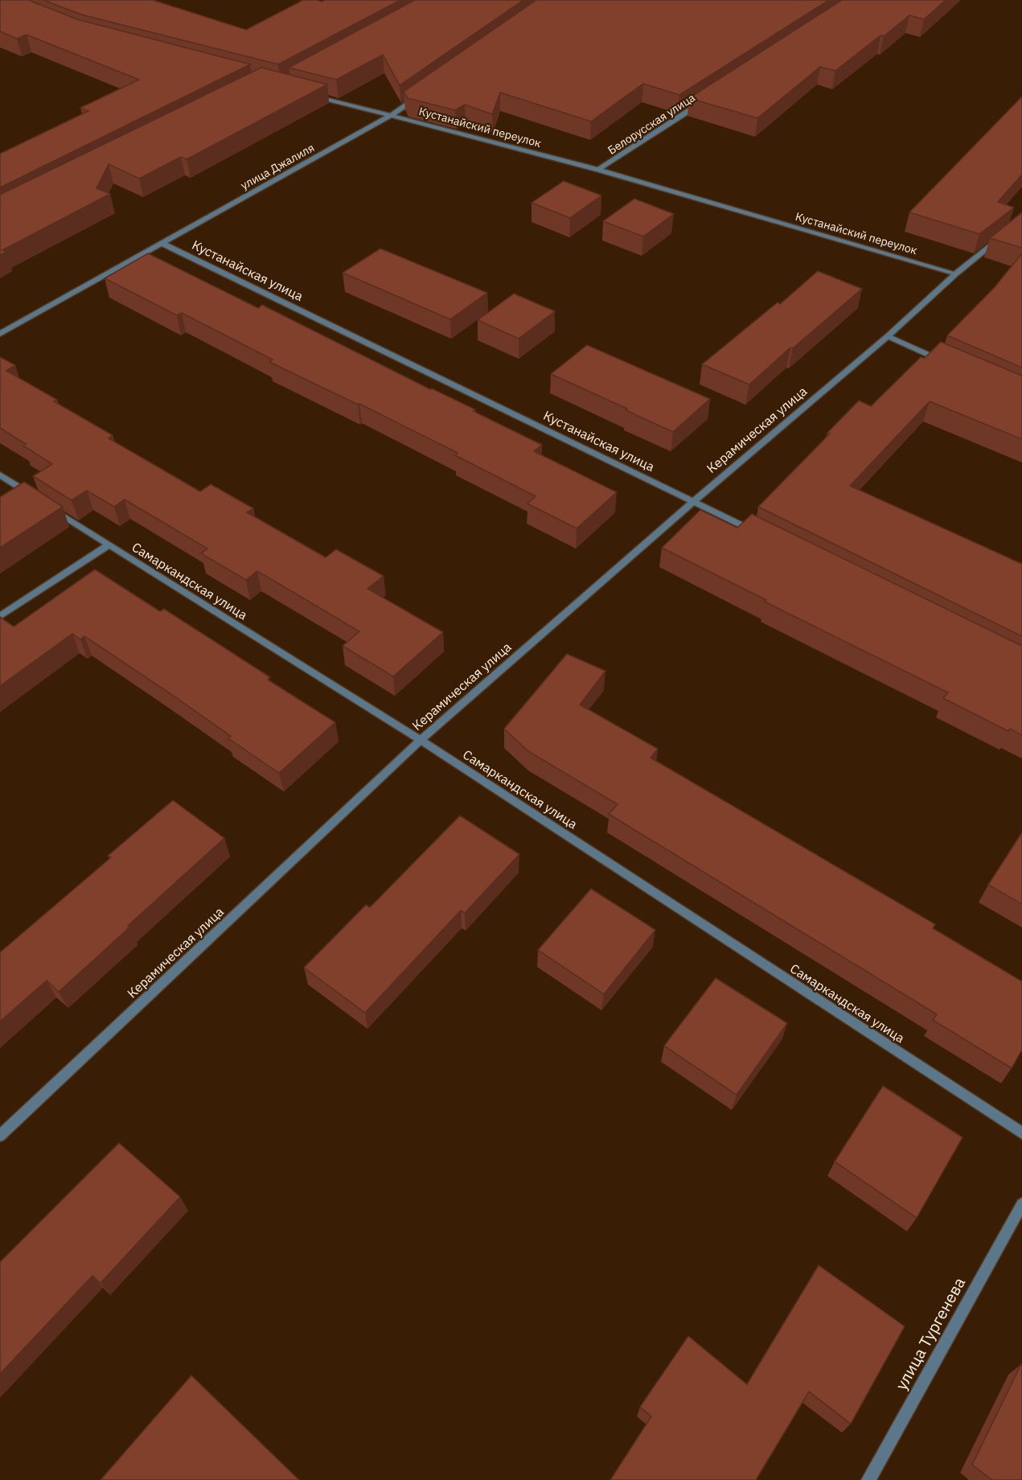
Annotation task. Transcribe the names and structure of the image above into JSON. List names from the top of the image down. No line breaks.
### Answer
{"streets":{"street":["Белорусская улица","Кустанайский переулок","улица Джалиля","Кустанайская улица","Керамическая улица","Самаркандская улица","улица Тургенева"]},"crossings":[["Белорусская улица","Кустанайский переулок"],["Кустанайский переулок","улица Джалиля"],["Кустанайский переулок","Керамическая улица"],["улица Джалиля","Кустанайская улица"],["Кустанайская улица","Керамическая улица"],["Керамическая улица","Самаркандская улица"]]}
